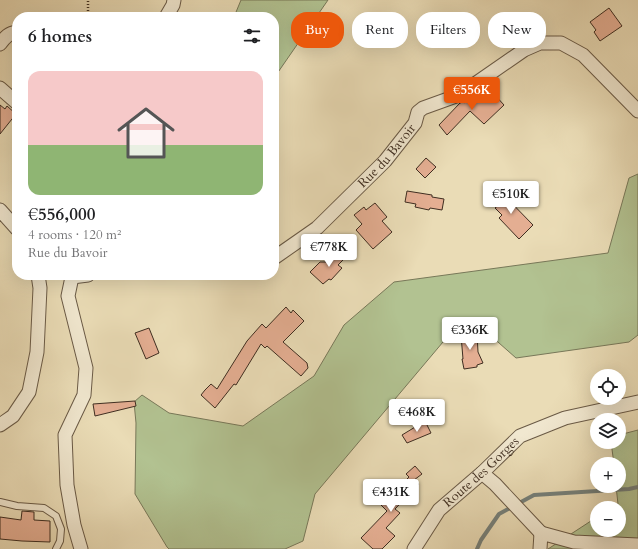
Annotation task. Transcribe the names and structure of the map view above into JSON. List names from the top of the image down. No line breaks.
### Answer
{"streets":{"street":["Rue du Bavoir","Route des Gorges"]},"page":{"chip":["Buy","Rent","Filters","New"],"heading":"6 homes","list":[{"name":"€556,000","note":"4 rooms · 120 m² · Rue du Bavoir"}],"price":["€556K","€510K","€778K","€336K","€468K","€431K"],"map_buttons":["+","−"]}}
